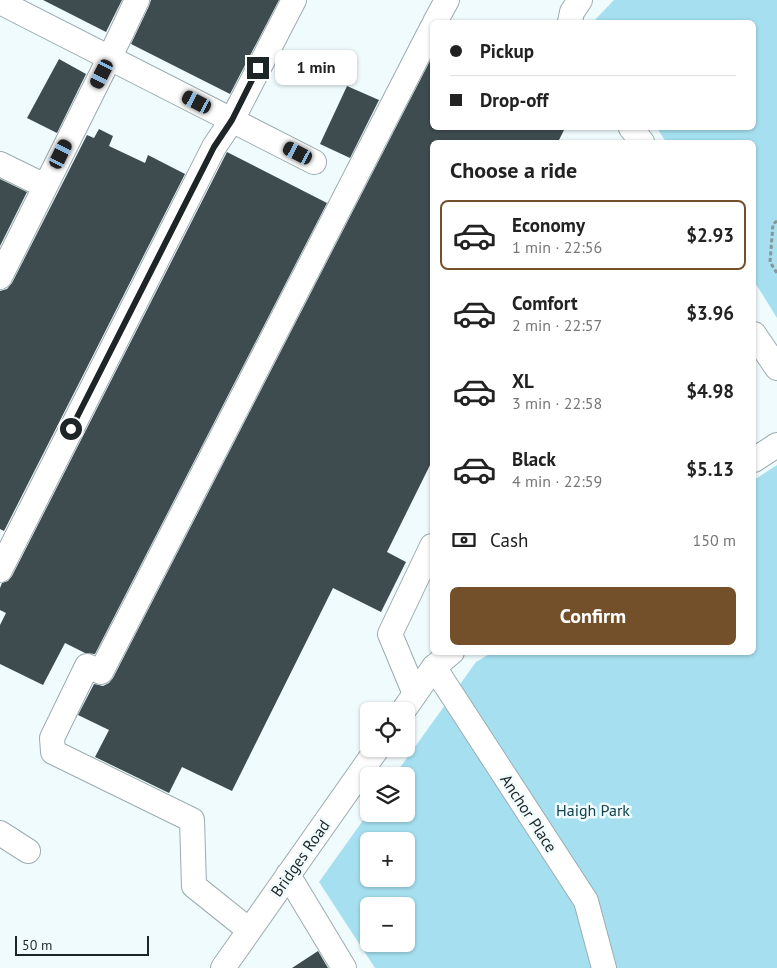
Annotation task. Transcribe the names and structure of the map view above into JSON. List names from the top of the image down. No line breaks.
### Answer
{"streets":{"street":["Anchor Place","Bridges Road"]},"parks":["Haigh Park"],"scale_bar":"50 m","page":{"banner":["Pickup","Drop-off"],"bubble":"1 min","heading":"Choose a ride","list":[{"name":"Economy","note":"1 min · 22:56","value":"$2.93"},{"name":"Comfort","note":"2 min · 22:57","value":"$3.96"},{"name":"XL","note":"3 min · 22:58","value":"$4.98"},{"name":"Black","note":"4 min · 22:59","value":"$5.13"}],"pay":["Cash","150 m"],"buttons":"Confirm","map_buttons":["+","−"],"scale":"50 m"}}
